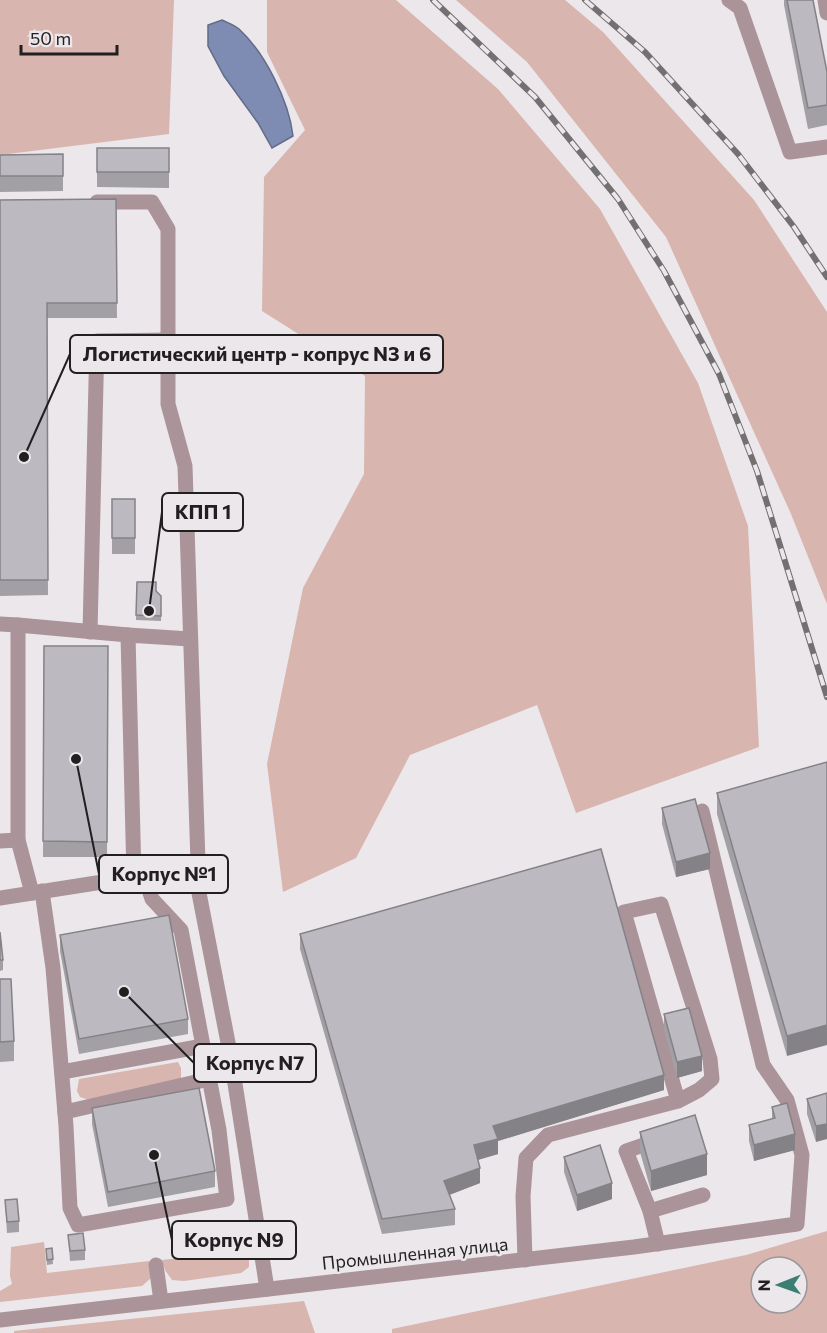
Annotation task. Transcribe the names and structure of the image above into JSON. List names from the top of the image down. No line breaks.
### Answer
{"streets":{"street":["Промышленная улица"]},"places":["Логистический центр - копрус N3 и 6","КПП 1","Корпус №1","Корпус N7","Корпус N9"],"scale_bar":"50 m","north":"left"}
